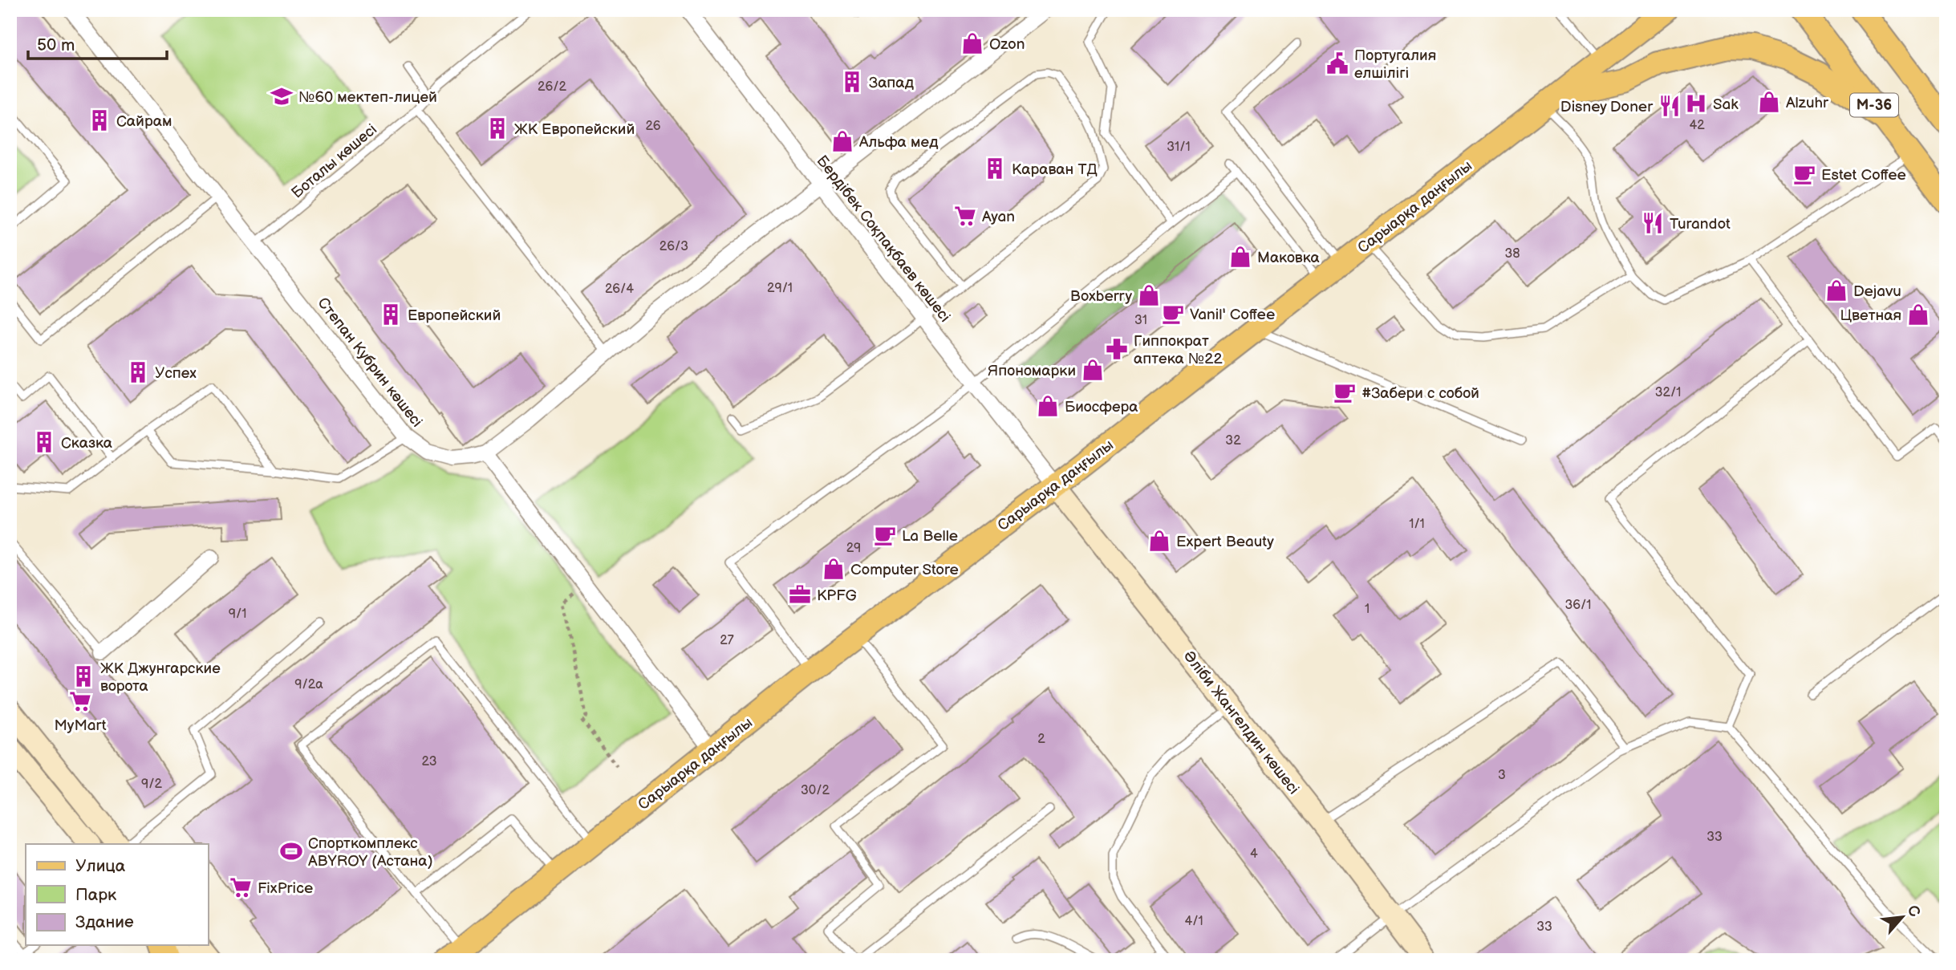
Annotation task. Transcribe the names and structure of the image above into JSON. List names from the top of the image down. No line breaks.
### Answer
{"streets":{"main road":["M-36","Сарыарқа даңғылы"],"street":["Бердібек Соқпақбаев көшесі","Степан Кубрин көшесі","Әліби Жангелдин көшесі"],"lane":["Боталы көшесі"]},"crossings":[["Боталы көшесі","Степан Кубрин көшесі"],["Сарыарқа даңғылы","Бердібек Соқпақбаев көшесі"],["Сарыарқа даңғылы","Әліби Жангелдин көшесі"],["Бердібек Соқпақбаев көшесі","Степан Кубрин көшесі"],["Бердібек Соқпақбаев көшесі","Әліби Жангелдин көшесі"]],"places":{"shop":["Ozon","Alzuhr","Альфа мед","Маковка","Dejavu","Boxberry","Цветная","Япономарки","Биосфера","Expert Beauty","Computer Store"],"public building":["Португалия елшілігі"],"building":["Запад","Сайрам","ЖК Европейский","Караван ТД","Европейский","Успех","Сказка","ЖК Джунгарские ворота"],"school or university":["№60 мектеп-лицей"],"hospital":["Sak"],"restaurant":["Disney Doner","Turandot"],"cafe":["Estet Coffee","Vanil' Coffee","#Забери с собой","La Belle"],"supermarket":["Ayan","MyMart","FixPrice"],"pharmacy":["Гиппократ аптека №22"],"office":["KPFG"],"sports":["Спорткомплекс ABYROY (Астана)"]},"house_numbers":["26/2","42","26","31/1","26/3","38","29/1","26/4","31","32/1","32","1/1","29","36/1","1","9/1","27","9/2а","2","23","3","9/2","30/2","33","4","4/1","33"],"legend":["Улица","Парк","Здание"],"scale_bar":"50 m","north":"top right"}
